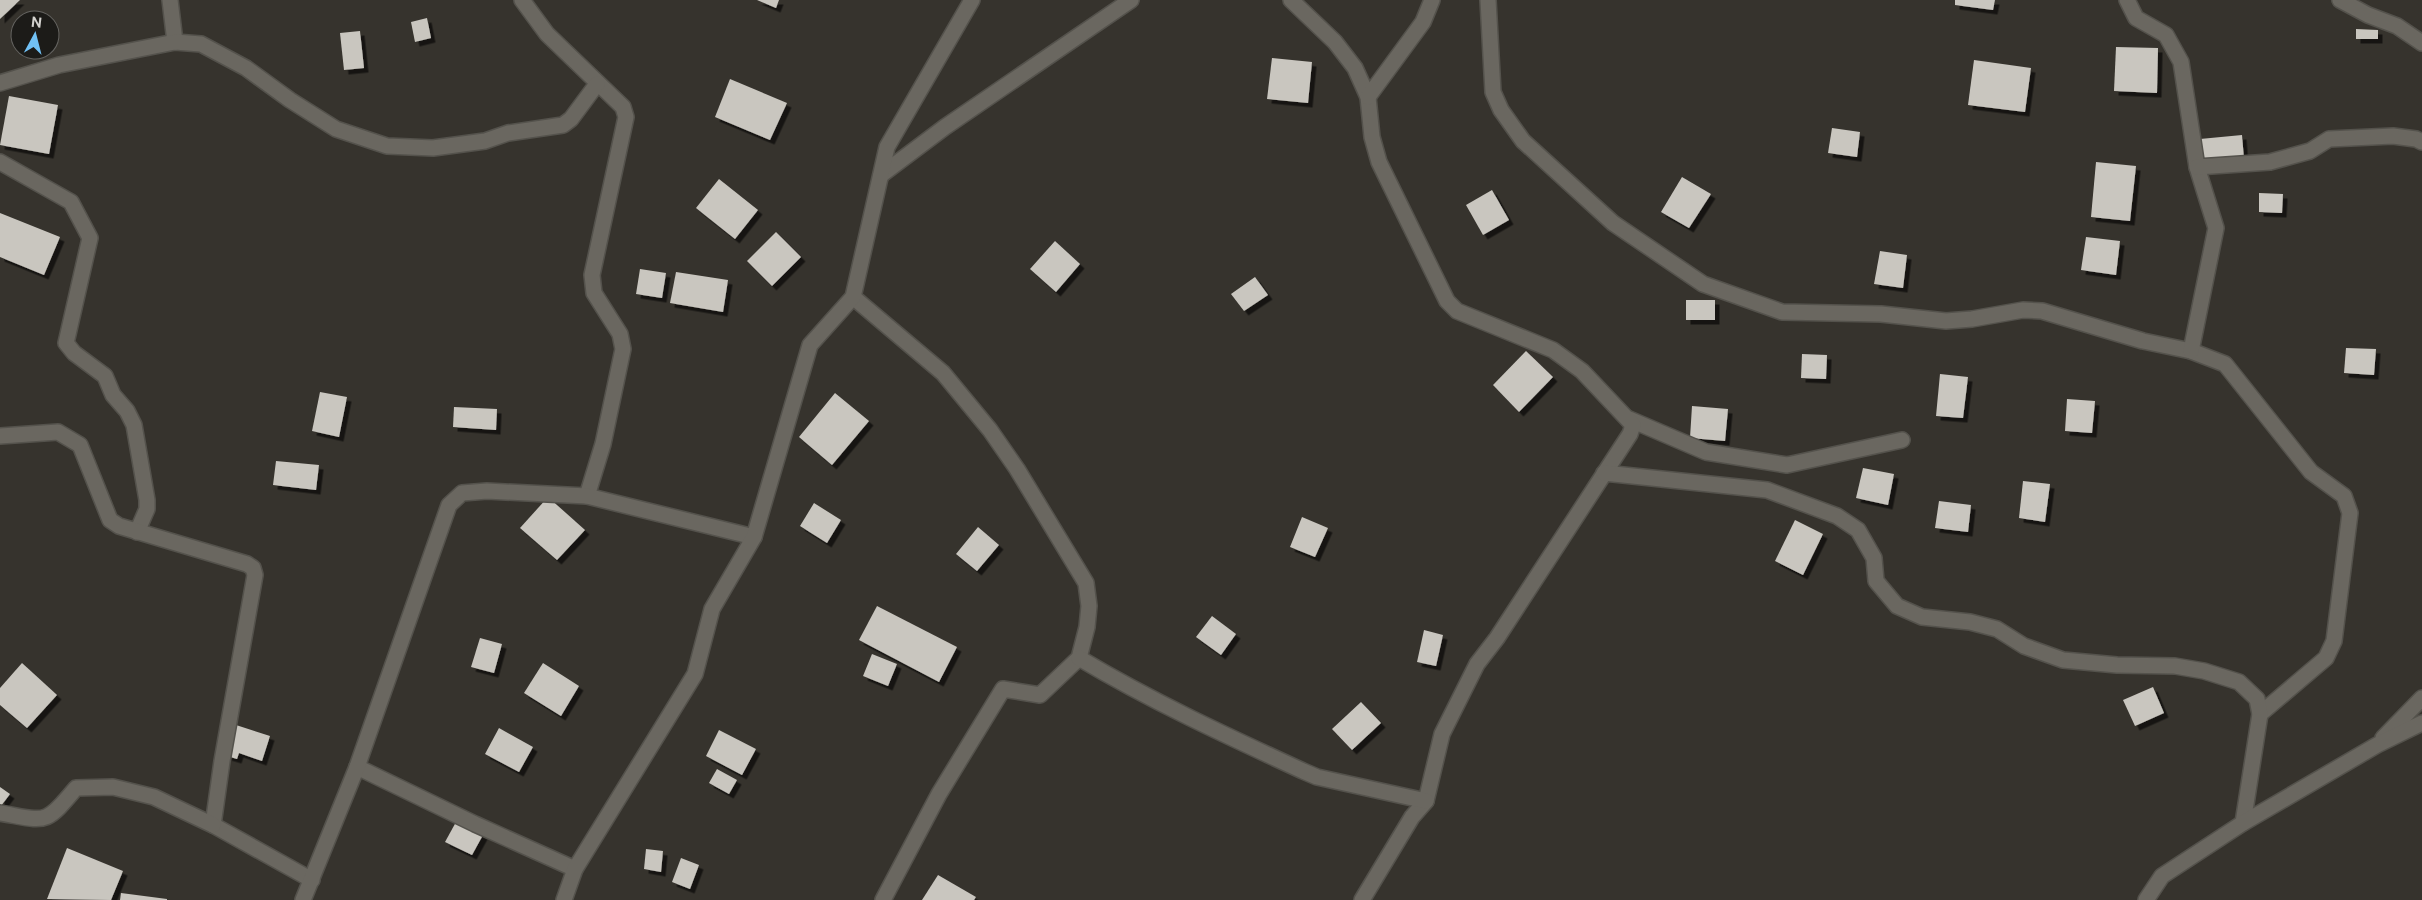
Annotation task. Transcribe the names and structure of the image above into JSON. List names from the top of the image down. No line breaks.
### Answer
{"north":"top"}
